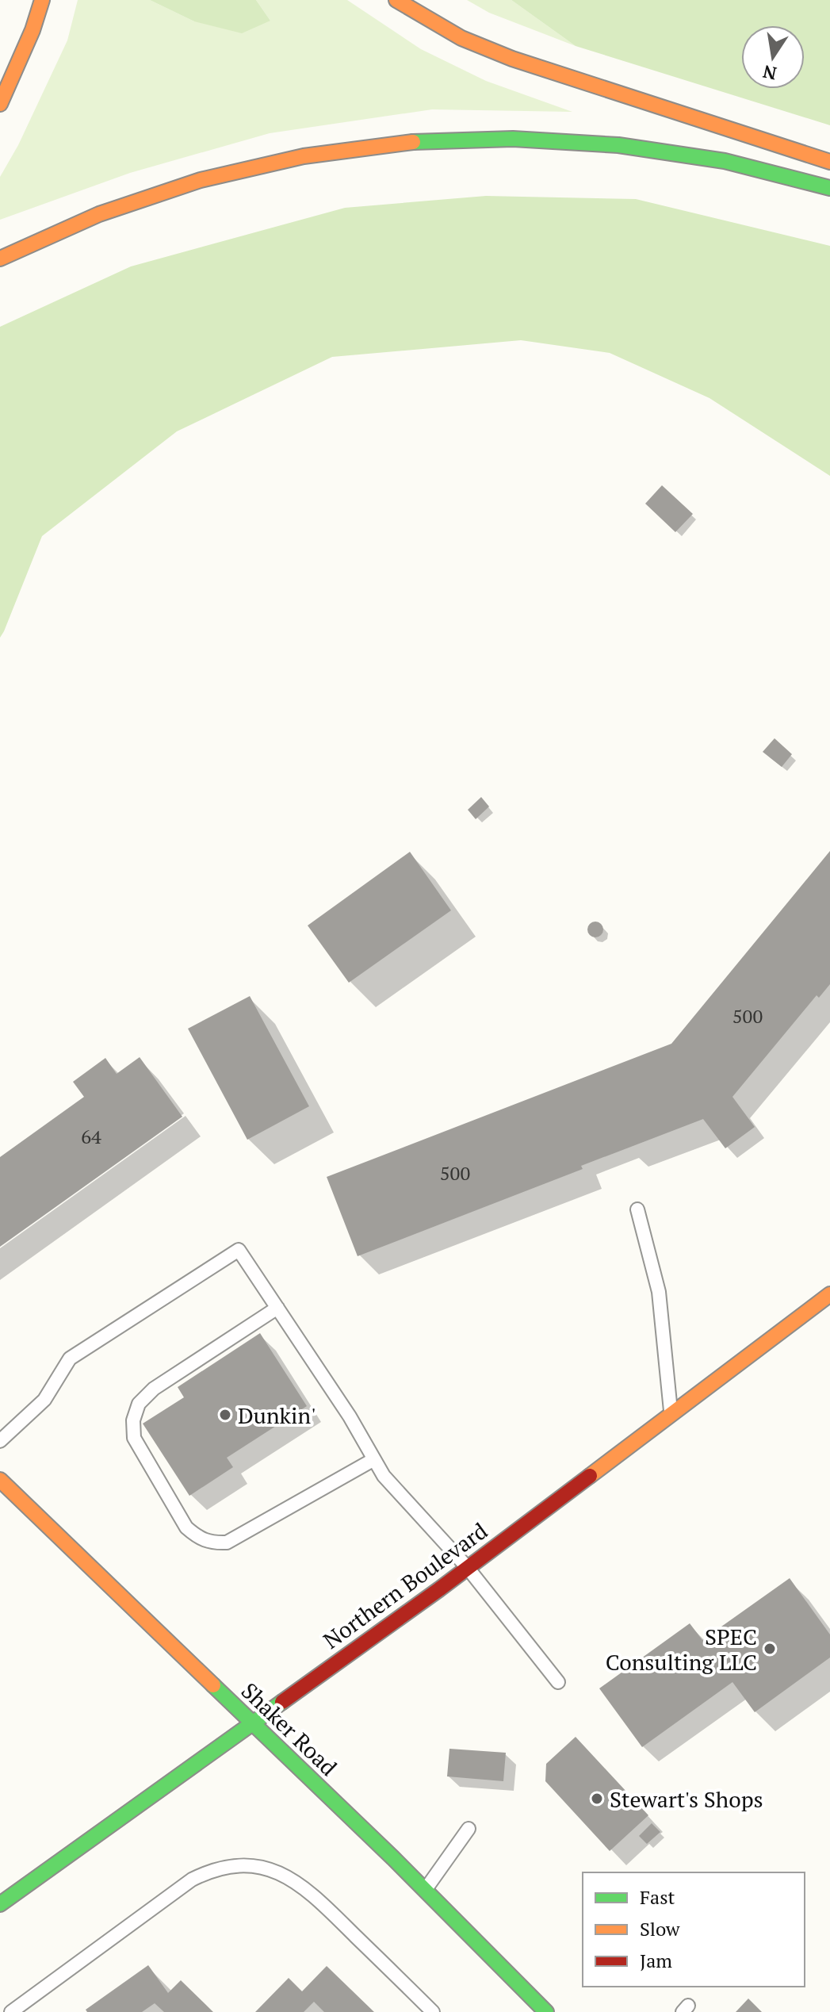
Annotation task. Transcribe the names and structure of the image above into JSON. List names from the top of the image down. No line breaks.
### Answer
{"streets":{"main road":["Northern Boulevard","Shaker Road"]},"crossings":[["Northern Boulevard","Shaker Road"]],"places":["Dunkin'","SPEC Consulting LLC","Stewart's Shops"],"house_numbers":["500","64","500"],"legend":["Fast","Slow","Jam"],"north":"bottom"}
